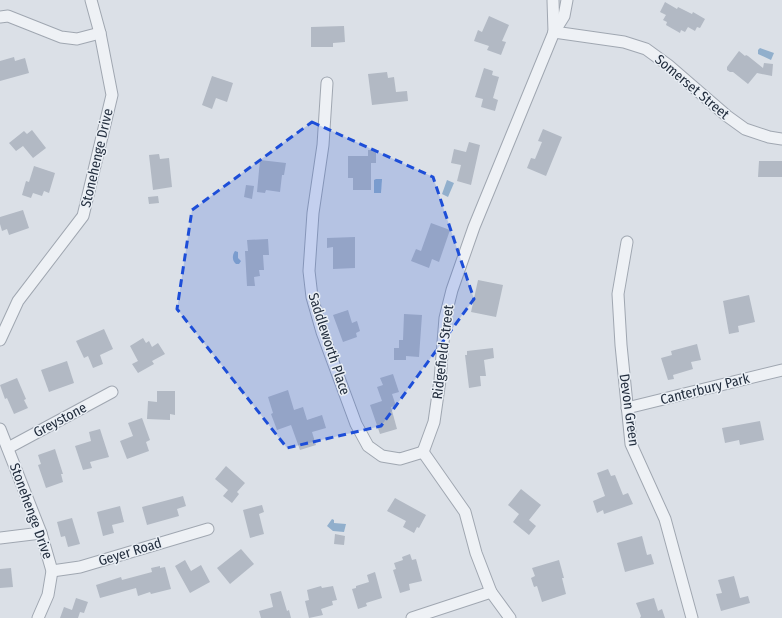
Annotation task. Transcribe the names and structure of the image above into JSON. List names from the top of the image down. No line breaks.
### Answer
{"streets":{"street":["Somerset Street","Stonehenge Drive","Saddleworth Place","Ridgefield Street","Canterbury Park","Devon Green","Greystone","Geyer Road"]},"crossings":[["Somerset Street","Ridgefield Street"],["Stonehenge Drive","Greystone"],["Stonehenge Drive","Geyer Road"],["Saddleworth Place","Ridgefield Street"],["Canterbury Park","Devon Green"]]}
